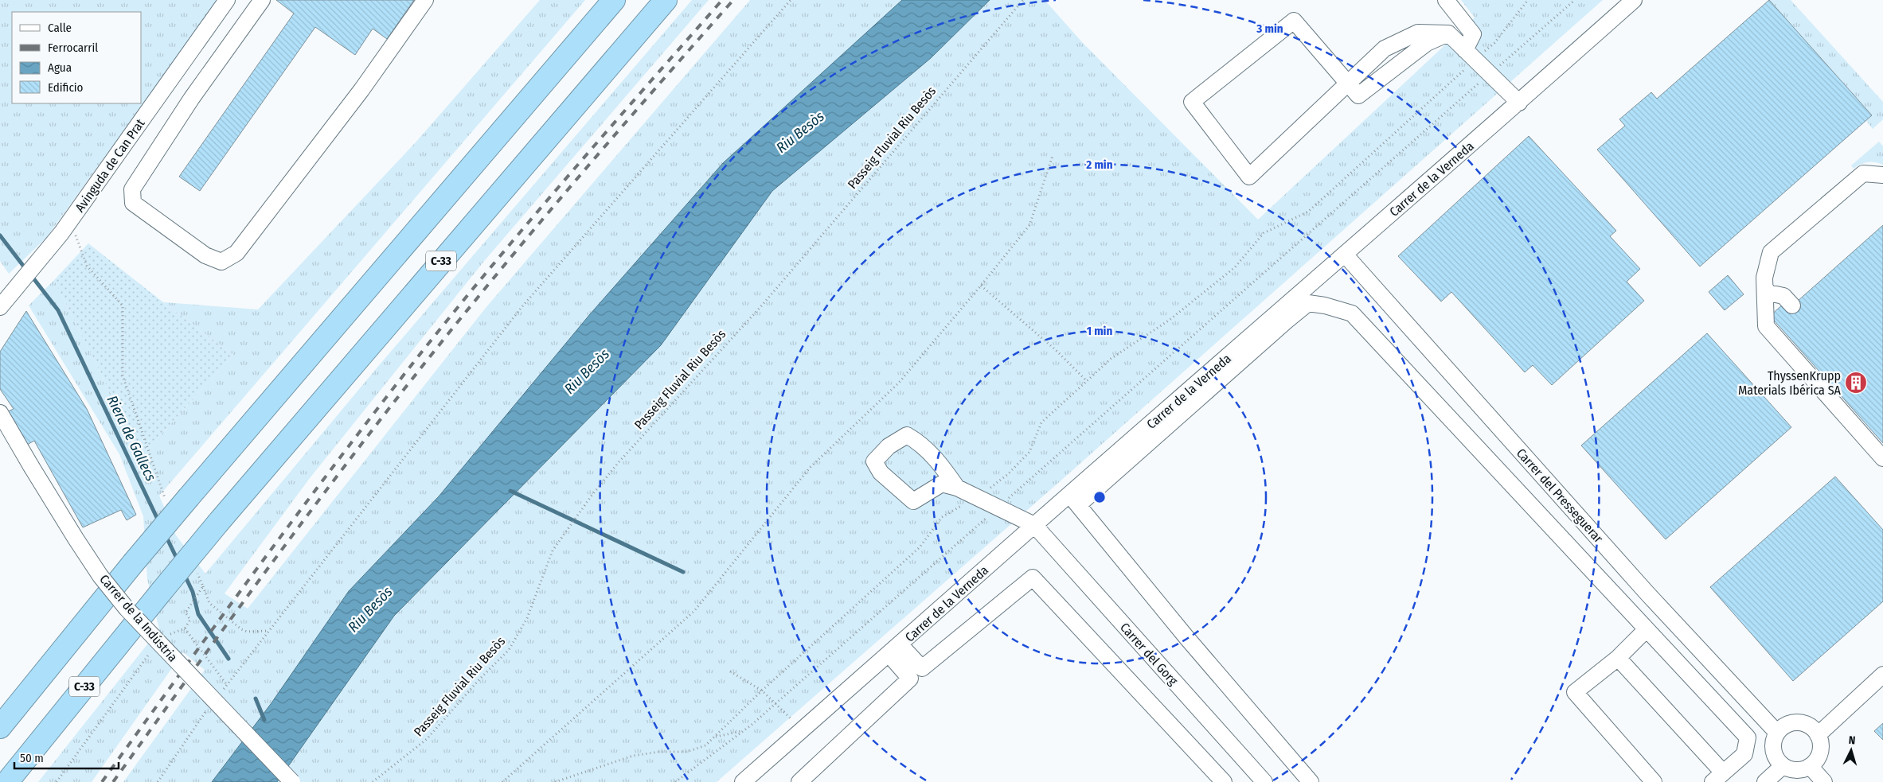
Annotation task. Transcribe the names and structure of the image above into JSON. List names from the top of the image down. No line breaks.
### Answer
{"streets":{"highway":["C-33"],"street":["Avinguda de Can Prat","Carrer de la Verneda","Carrer del Presseguerar","Carrer de la Indústria","Carrer del Gorg"],"path":["Passeig Fluvial Riu Besòs"]},"crossings":[["Carrer de la Verneda","Carrer del Presseguerar"],["Carrer de la Verneda","Carrer del Gorg"]],"water":["Riu Besòs","Riera de Gallecs"],"places":{"building":["ThyssenKrupp Materials Ibérica SA"]},"legend":["Calle","Ferrocarril","Agua","Edificio"],"scale_bar":"50 m","north":"top","rings":["3 min","2 min","1 min"]}
